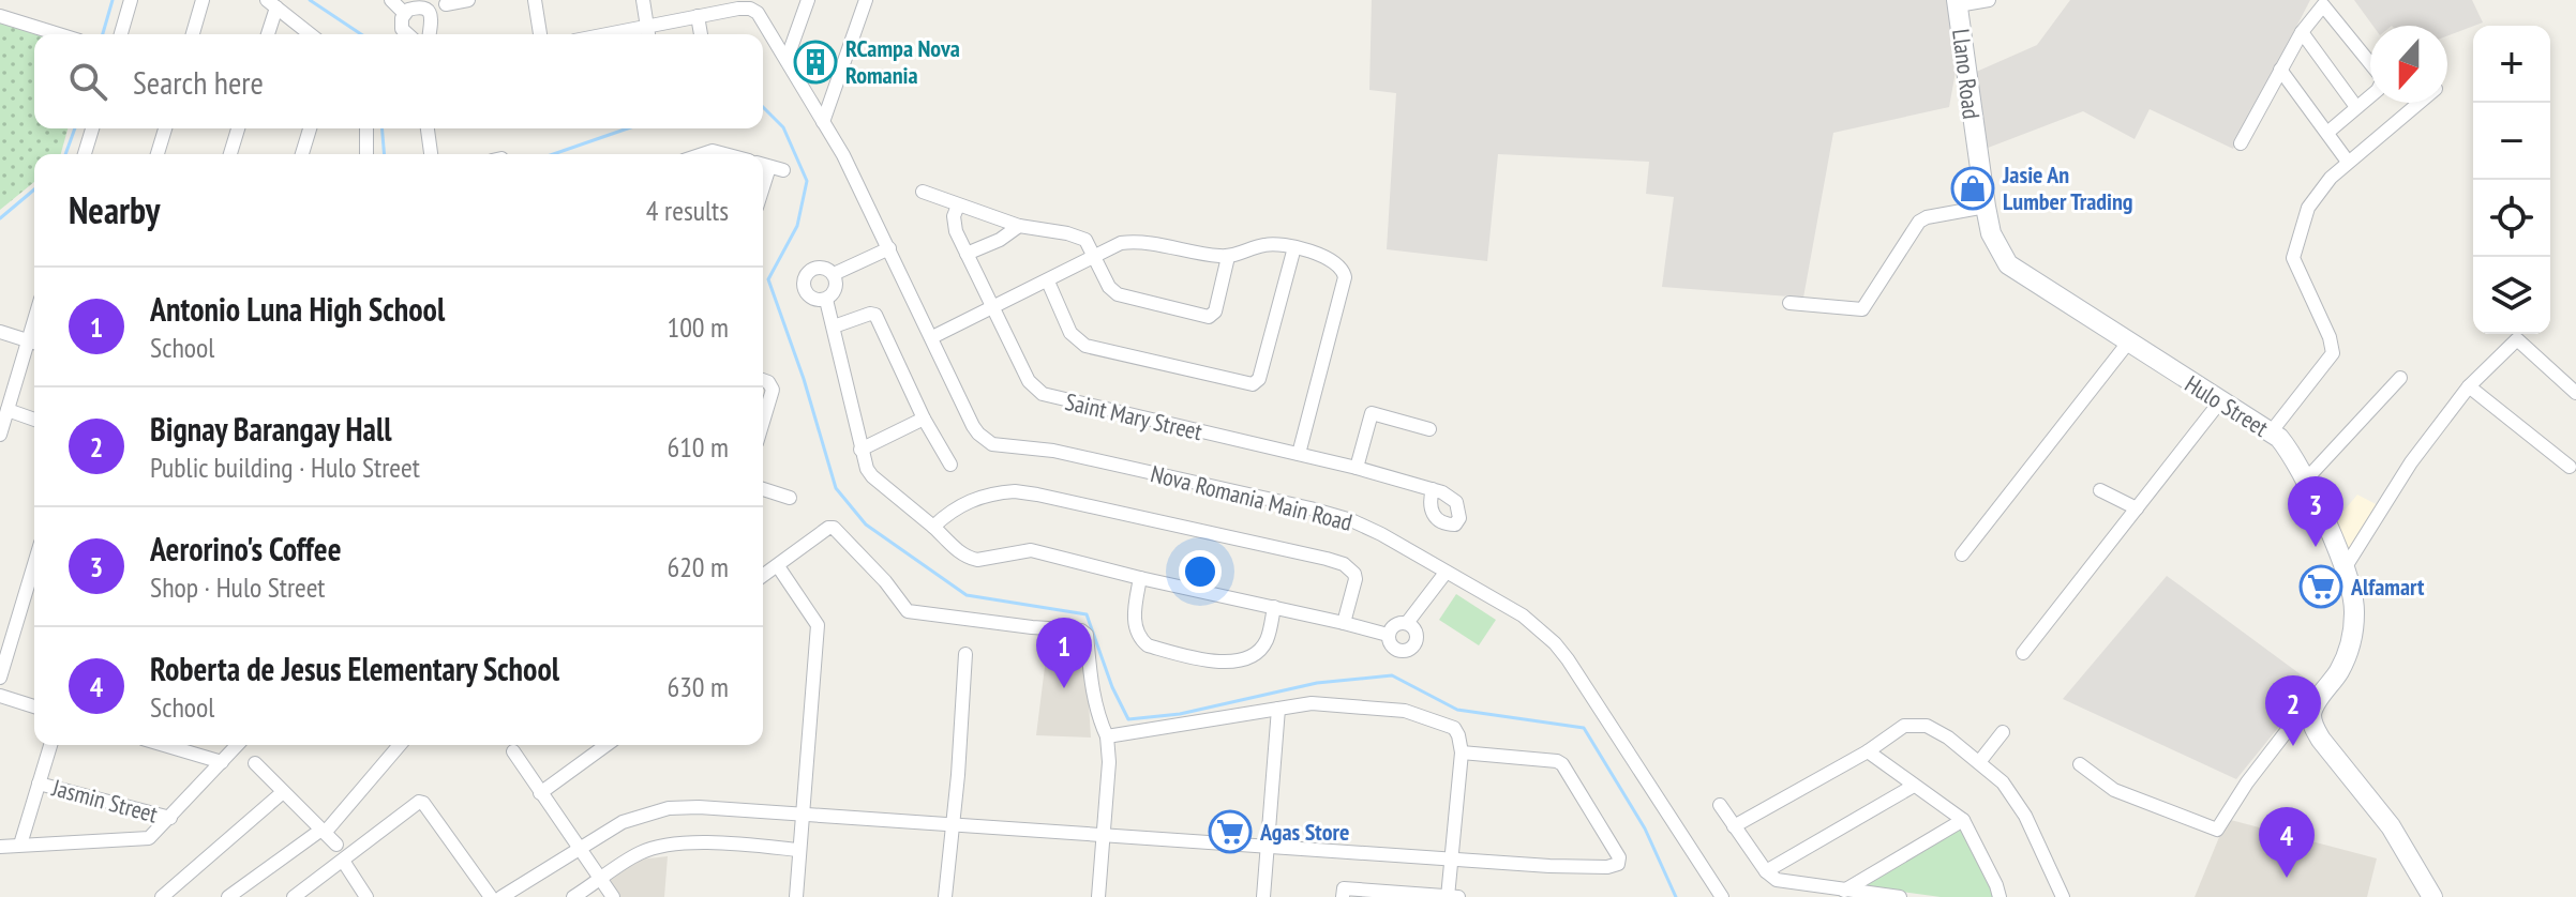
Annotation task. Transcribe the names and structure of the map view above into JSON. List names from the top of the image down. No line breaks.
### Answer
{"streets":{"main road":["Llano Road","Hulo Street"],"street":["Saint Mary Street","Nova Romania Main Road","Jasmin Street"]},"crossings":[["Llano Road","Hulo Street"]],"places":{"building":["RCampa Nova Romania"],"shop":["Jasie An Lumber Trading"],"supermarket":["Alfamart","Agas Store"]},"north":"bottom","page":{"map_buttons":["+","−"],"search":"Search here","heading":["Nearby","4 results"],"list":[{"mark":"1","name":"Antonio Luna High School","note":"School","value":"100 m"},{"mark":"2","name":"Bignay Barangay Hall","note":"Public building · Hulo Street","value":"610 m"},{"mark":"3","name":"Aerorino's Coffee","note":"Shop · Hulo Street","value":"620 m"},{"mark":"4","name":"Roberta de Jesus Elementary School","note":"School","value":"630 m"}],"pins":["3","1","2","4"]}}
